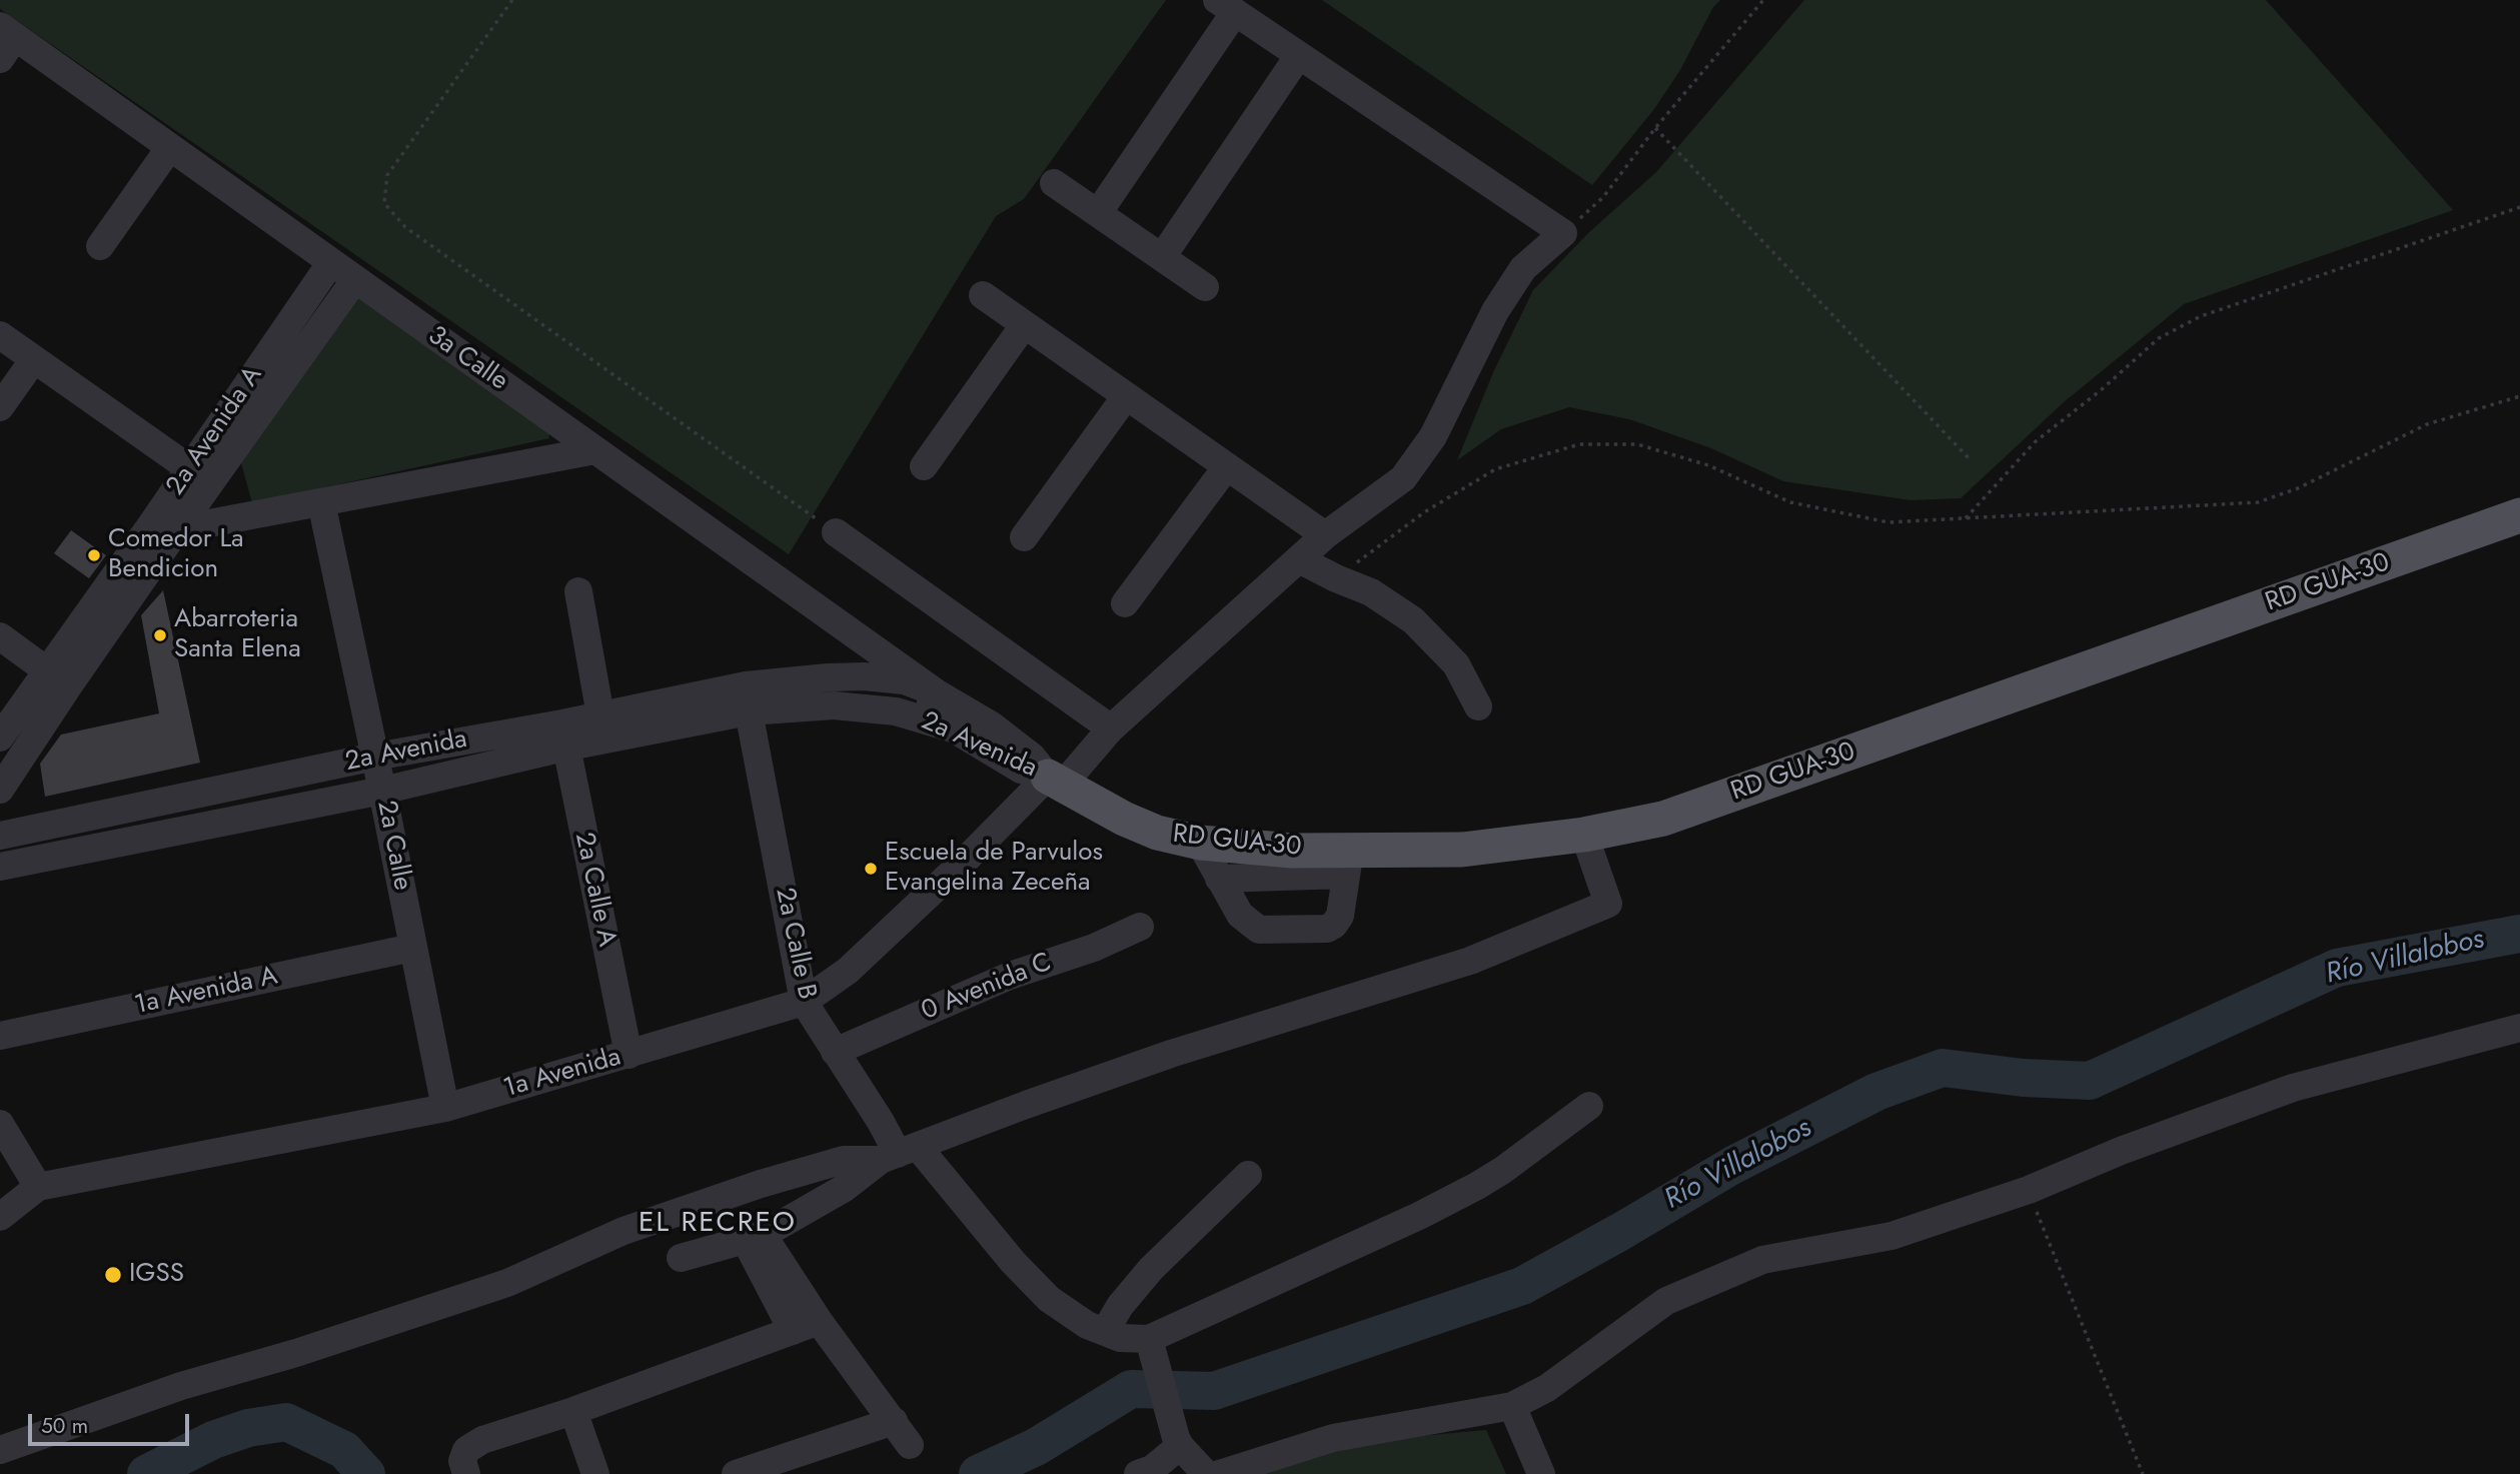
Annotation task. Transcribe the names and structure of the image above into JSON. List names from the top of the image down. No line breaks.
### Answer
{"streets":{"main road":["RD GUA-30"],"street":["3a Calle","2a Avenida A","2a Avenida","2a Calle","2a Calle A","2a Calle B","0 Avenida C","1a Avenida A","1a Avenida"]},"crossings":[["3a Calle","2a Avenida A"],["3a Calle","2a Avenida"],["2a Avenida A","2a Calle"],["RD GUA-30","2a Avenida"],["RD GUA-30","1a Avenida"],["2a Avenida","2a Calle"],["2a Avenida","2a Calle A"],["2a Avenida","2a Calle B"],["2a Avenida","1a Avenida"],["2a Calle","1a Avenida A"],["2a Calle","1a Avenida"],["2a Calle A","1a Avenida"],["2a Calle B","0 Avenida C"],["2a Calle B","1a Avenida"]],"districts":["EL RECREO"],"water":["Río Villalobos"],"places":["Comedor La Bendicion","Abarroteria Santa Elena","Escuela de Parvulos Evangelina Zeceña","IGSS"],"scale_bar":"50 m"}
